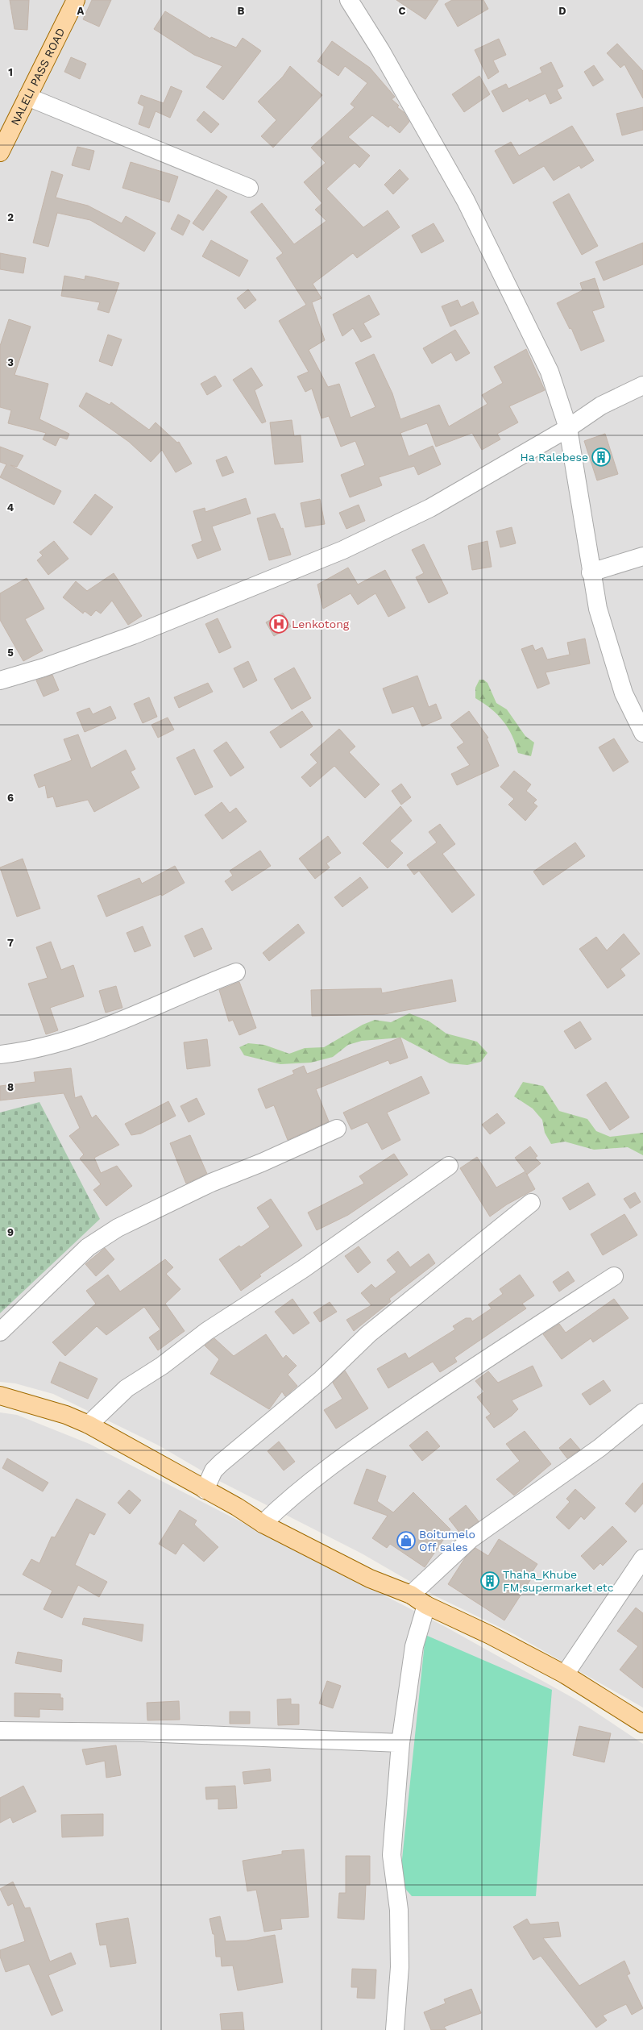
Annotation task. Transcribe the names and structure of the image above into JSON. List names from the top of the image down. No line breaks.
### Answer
{"streets":{"main road":["NALELI PASS ROAD"]},"places":{"building":["Ha Ralebese","Thaha_Khube FM,supermarket etc"],"hospital":["Lenkotong"],"shop":["Boitumelo Off sales"]},"grid":{"columns":["A","B","C","D"],"rows":["1","2","3","4","5","6","7","8","9"]}}
